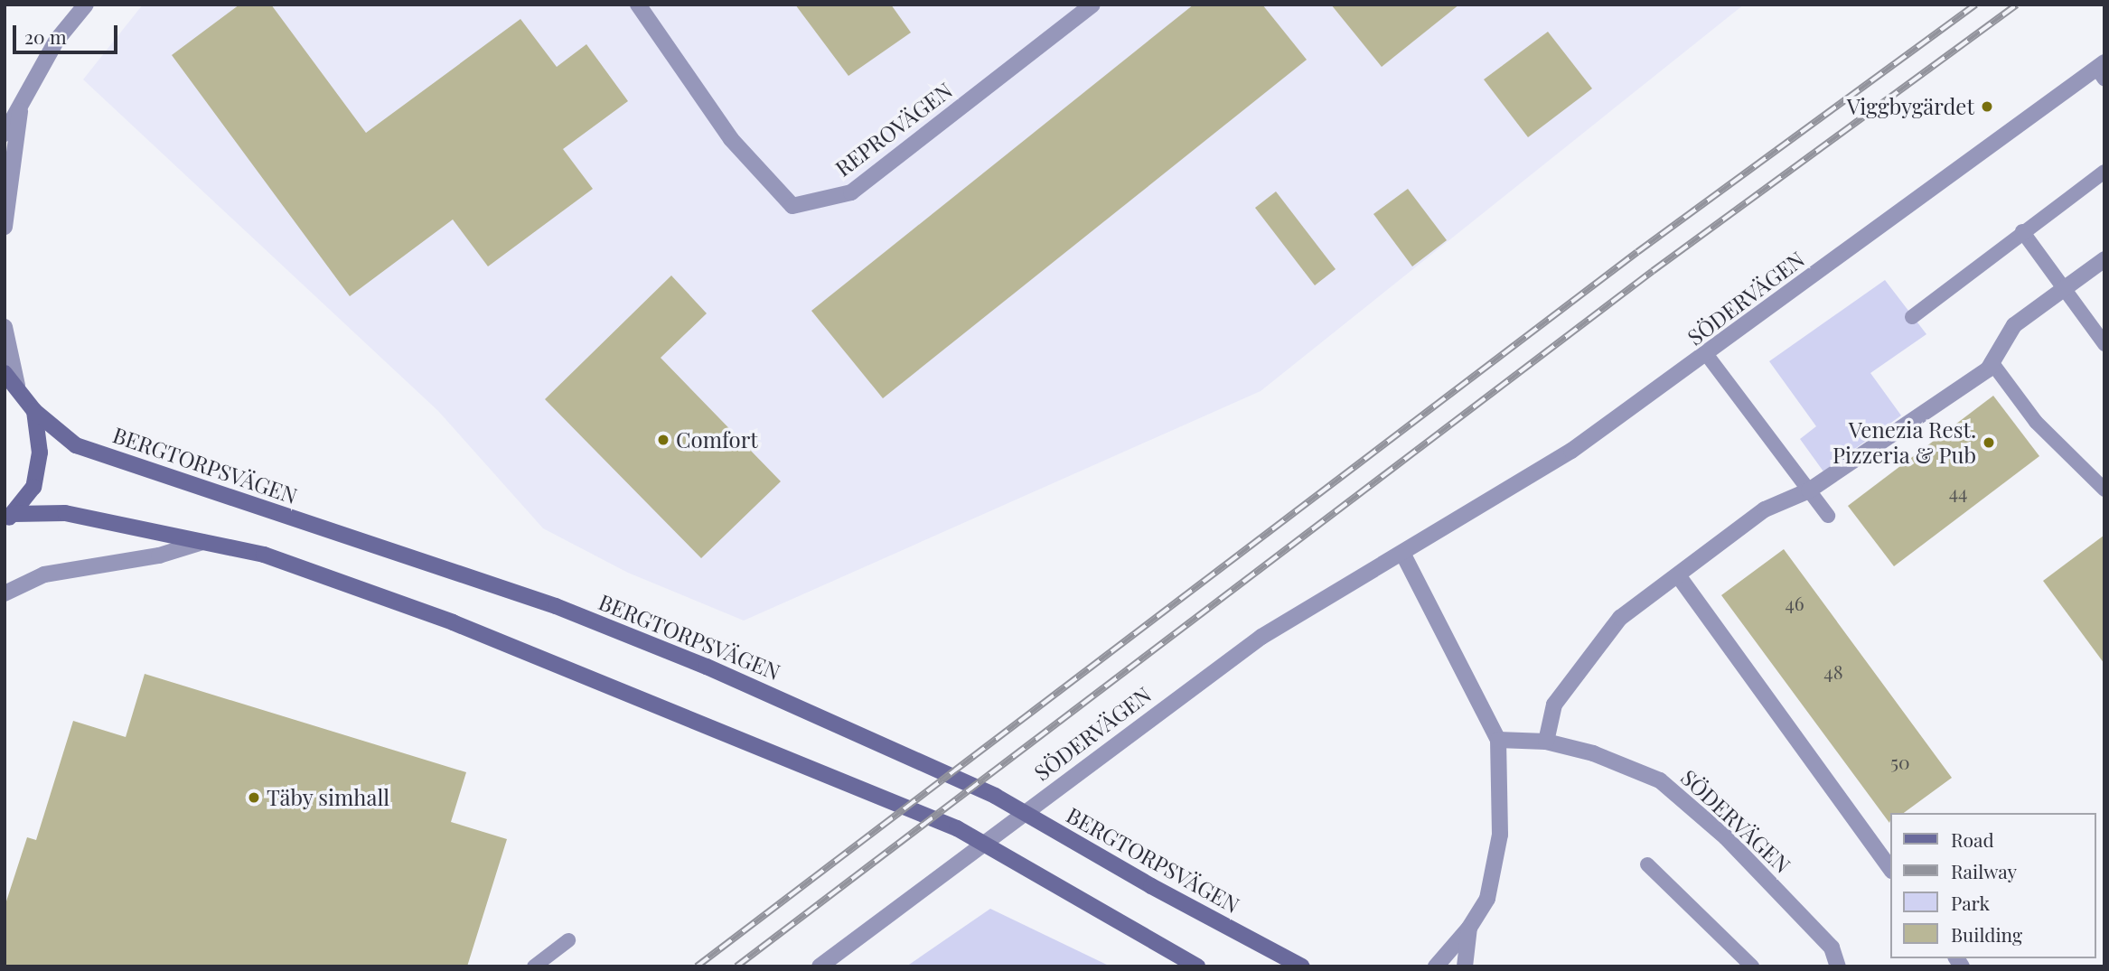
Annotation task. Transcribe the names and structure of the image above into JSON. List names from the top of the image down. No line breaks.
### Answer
{"streets":{"main road":["BERGTORPSVÄGEN"],"street":["REPROVÄGEN","SÖDERVÄGEN"]},"places":["Viggbygärdet","Comfort","Venezia Rest. Pizzeria & Pub","Täby simhall"],"house_numbers":["44","46","48","50"],"legend":["Road","Railway","Park","Building"],"scale_bar":"20 m"}
